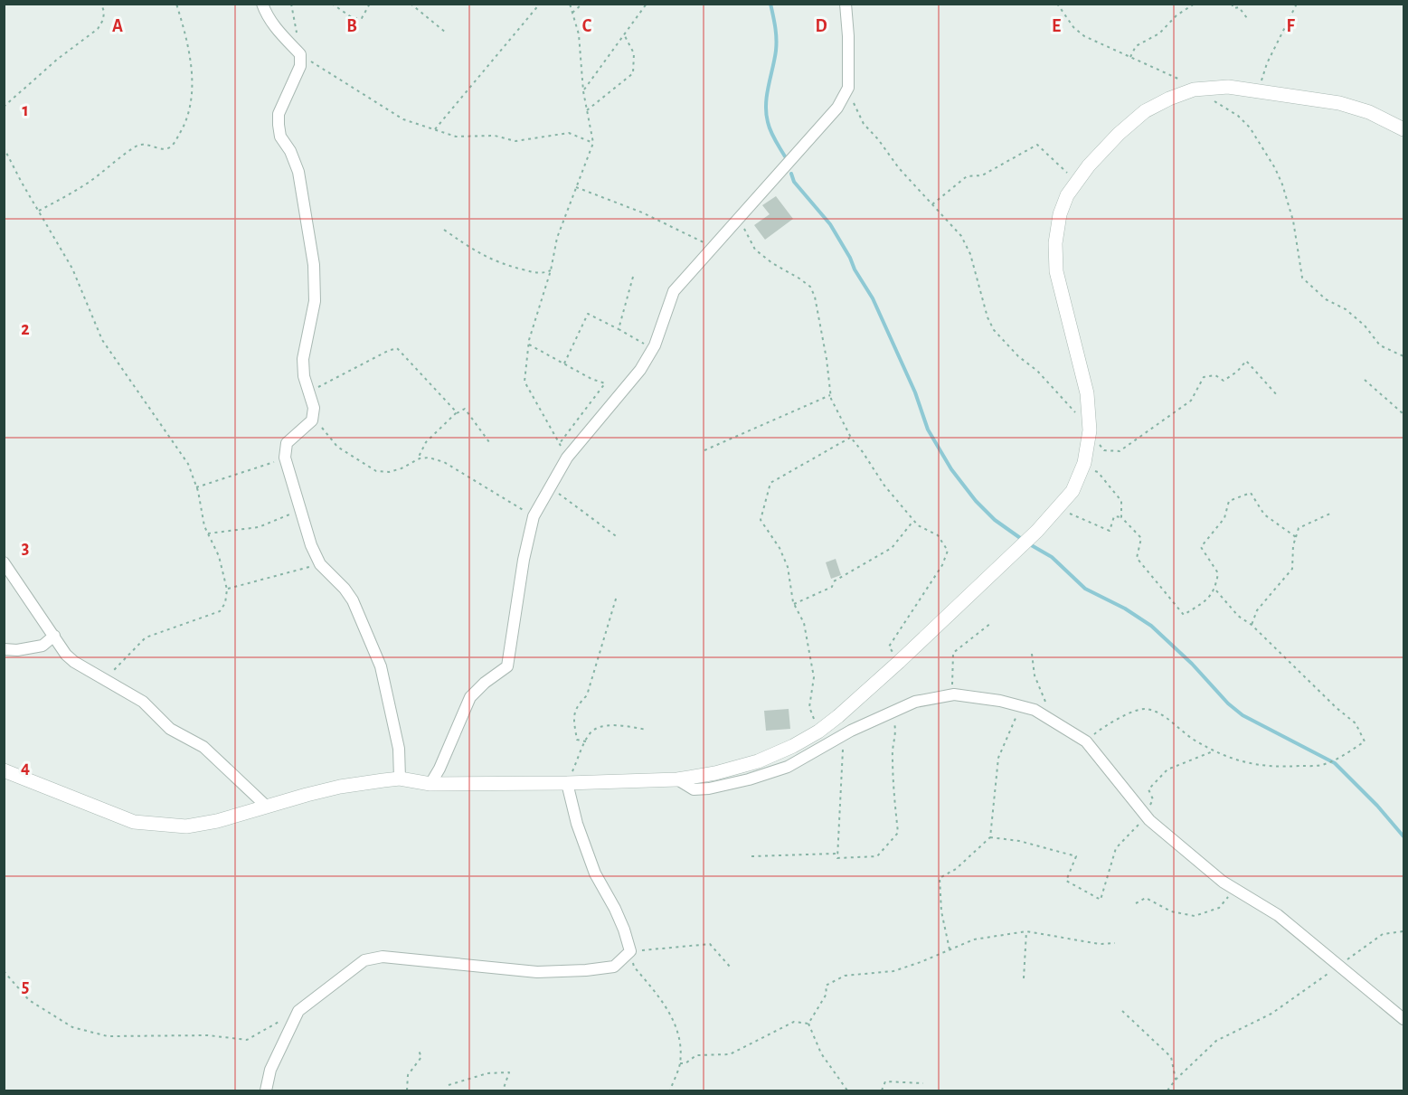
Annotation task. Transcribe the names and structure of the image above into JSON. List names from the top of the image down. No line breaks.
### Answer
{"grid":{"columns":["A","B","C","D","E","F"],"rows":["1","2","3","4","5"]}}
